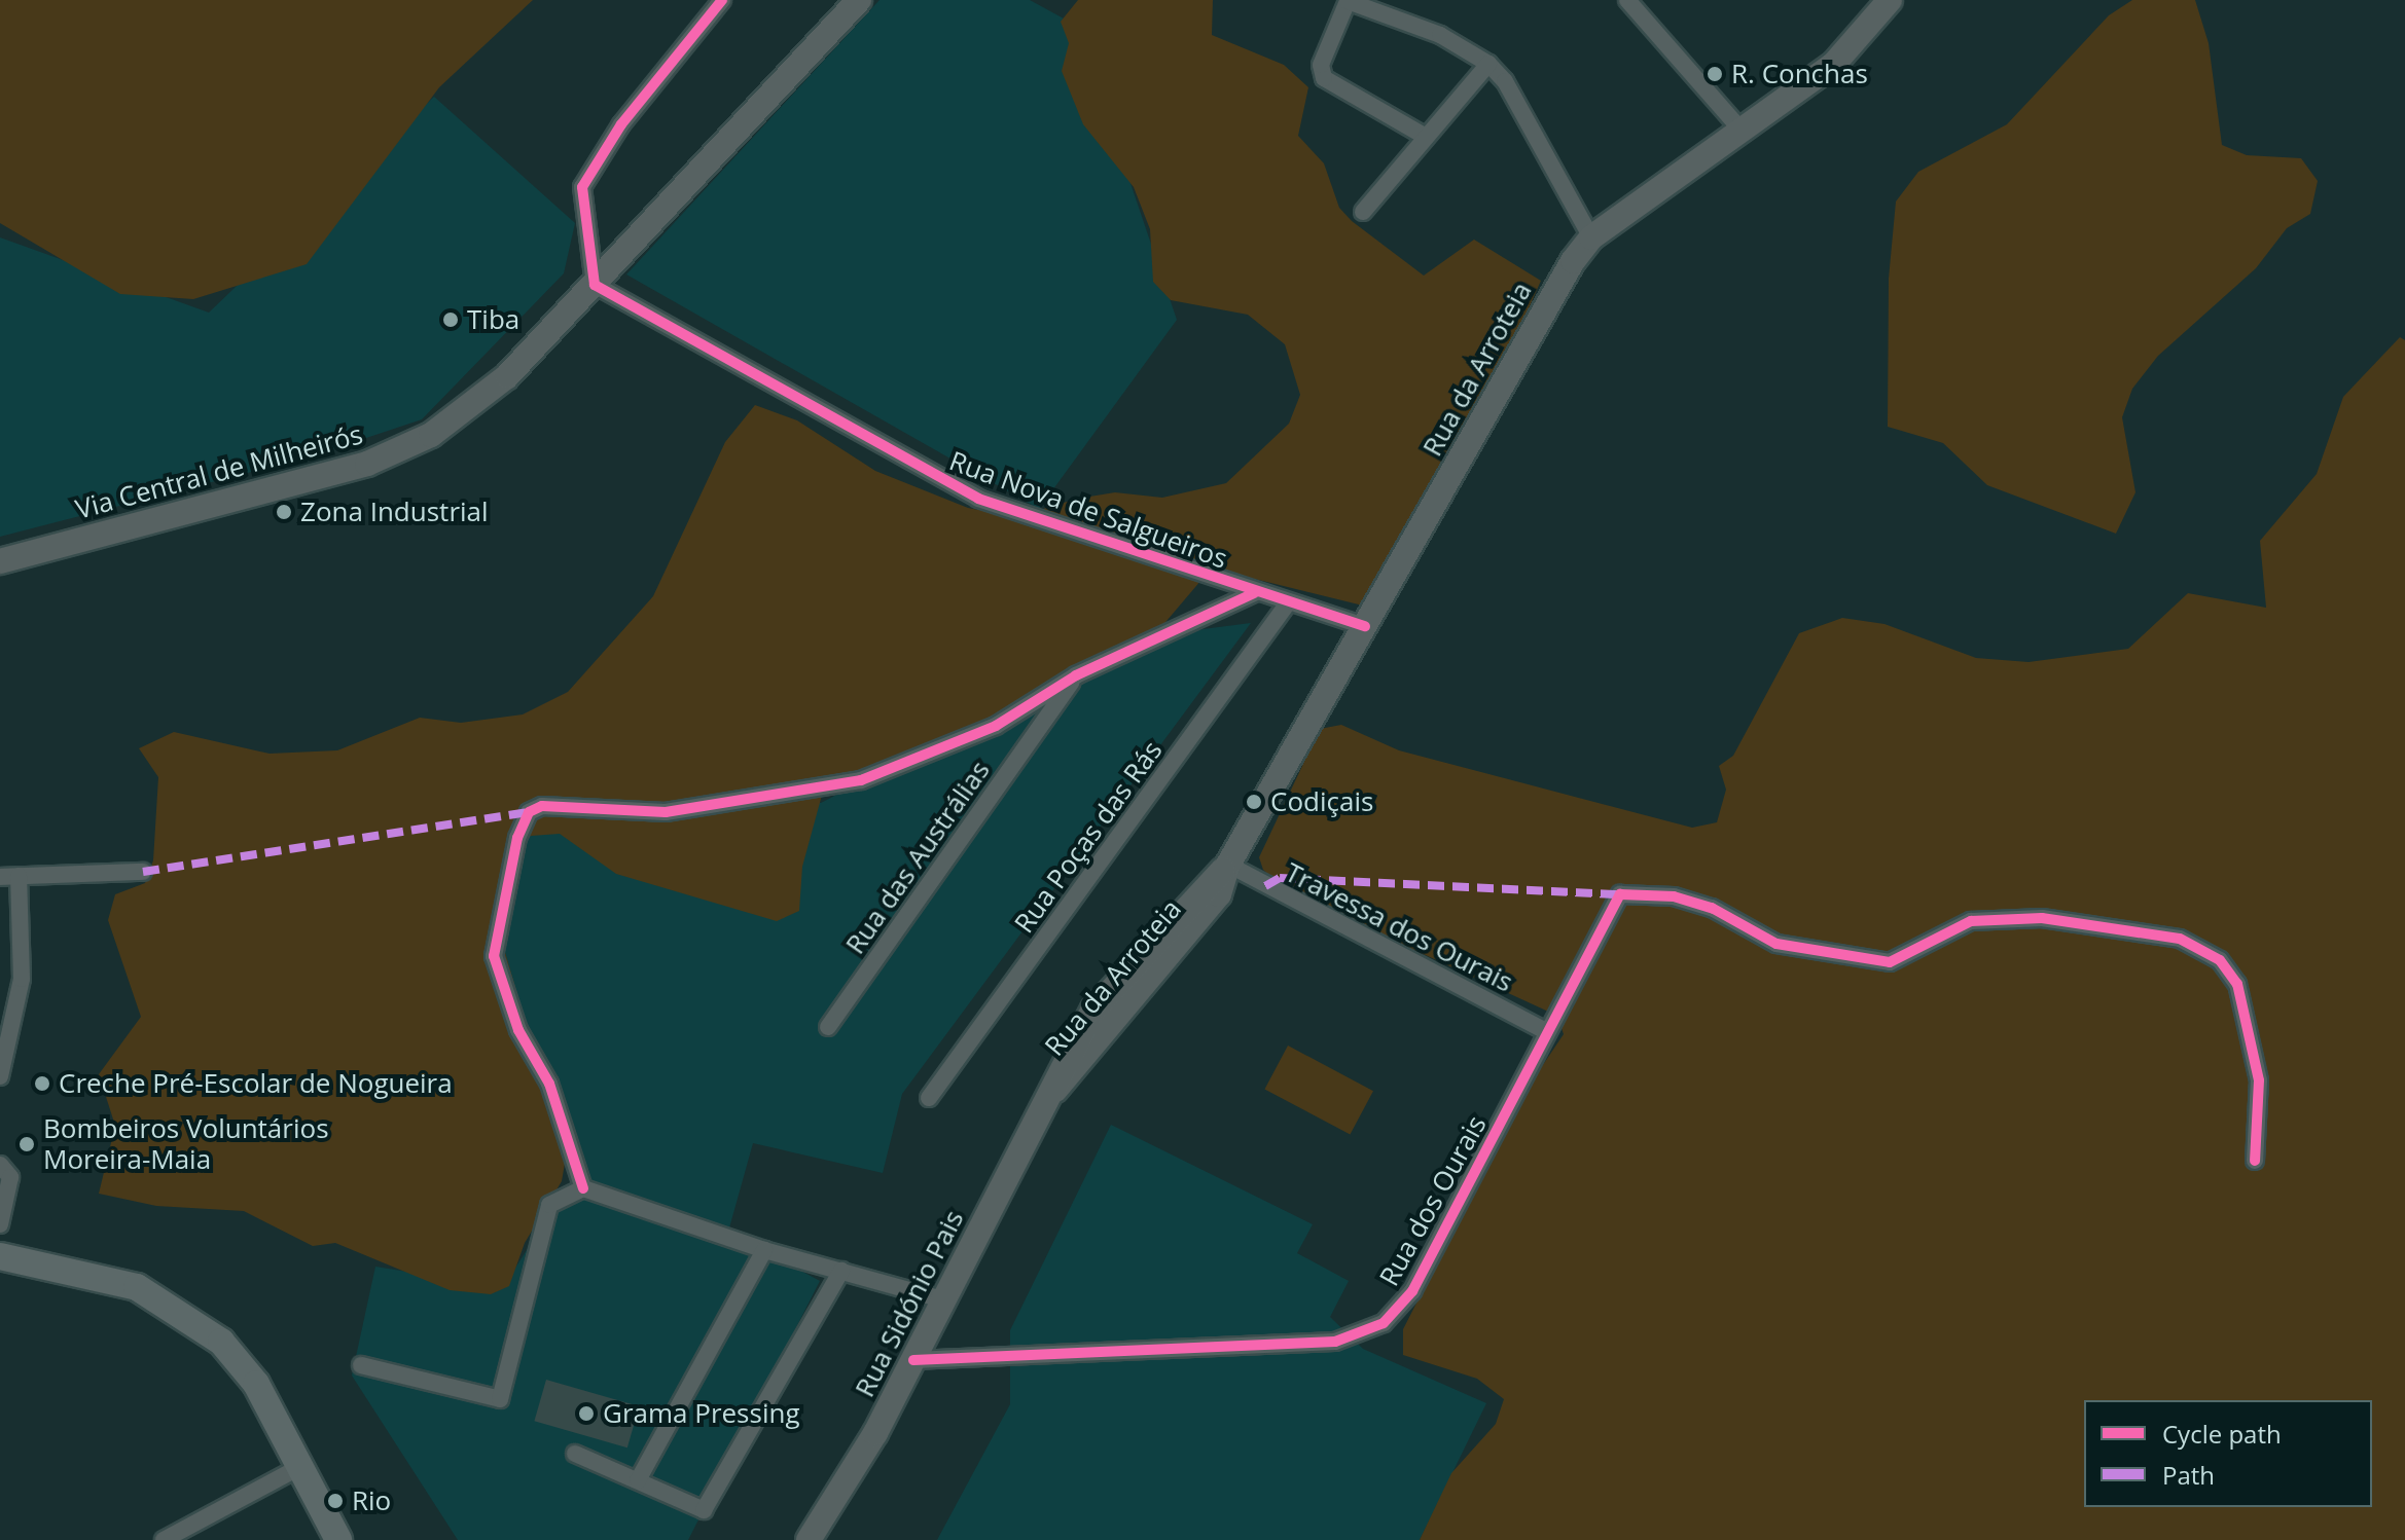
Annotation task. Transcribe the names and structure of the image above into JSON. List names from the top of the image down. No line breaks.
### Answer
{"streets":{"main road":["Rua da Arroteia","Via Central de Milheirós","Rua Sidónio Pais"],"street":["Rua Nova de Salgueiros","Rua Poças das Rás","Rua das Austrálias","Travessa dos Ourais","Rua dos Ourais"]},"crossings":[["Rua da Arroteia","Rua Nova de Salgueiros"],["Rua da Arroteia","Travessa dos Ourais"],["Rua da Arroteia","Rua Sidónio Pais"],["Via Central de Milheirós","Rua Nova de Salgueiros"],["Rua Nova de Salgueiros","Rua Poças das Rás"],["Travessa dos Ourais","Rua dos Ourais"],["Rua dos Ourais","Rua Sidónio Pais"]],"places":["R. Conchas","Tiba","Zona Industrial","Codiçais","Creche Pré-Escolar de Nogueira","Bombeiros Voluntários Moreira-Maia","Grama Pressing","Rio"],"legend":["Cycle path","Path"]}
